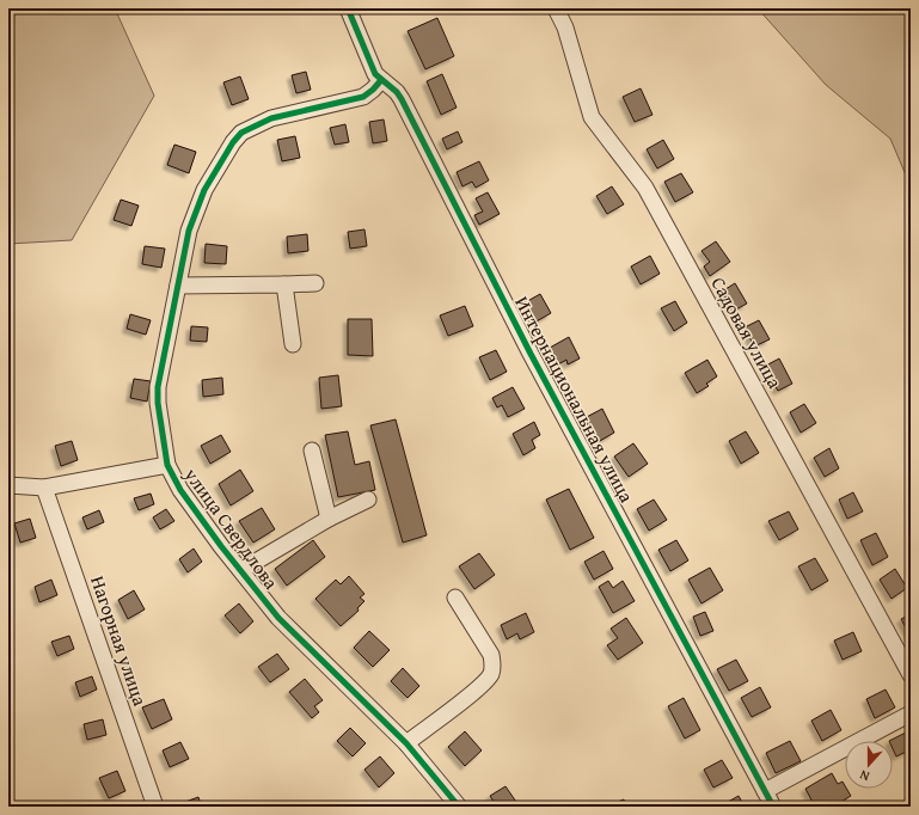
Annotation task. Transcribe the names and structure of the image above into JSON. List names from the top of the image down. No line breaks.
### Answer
{"streets":{"street":["Садовая улица","Интернациональная улица","улица Свердлова","Нагорная улица"]},"crossings":[["Интернациональная улица","улица Свердлова"]],"north":"bottom"}
